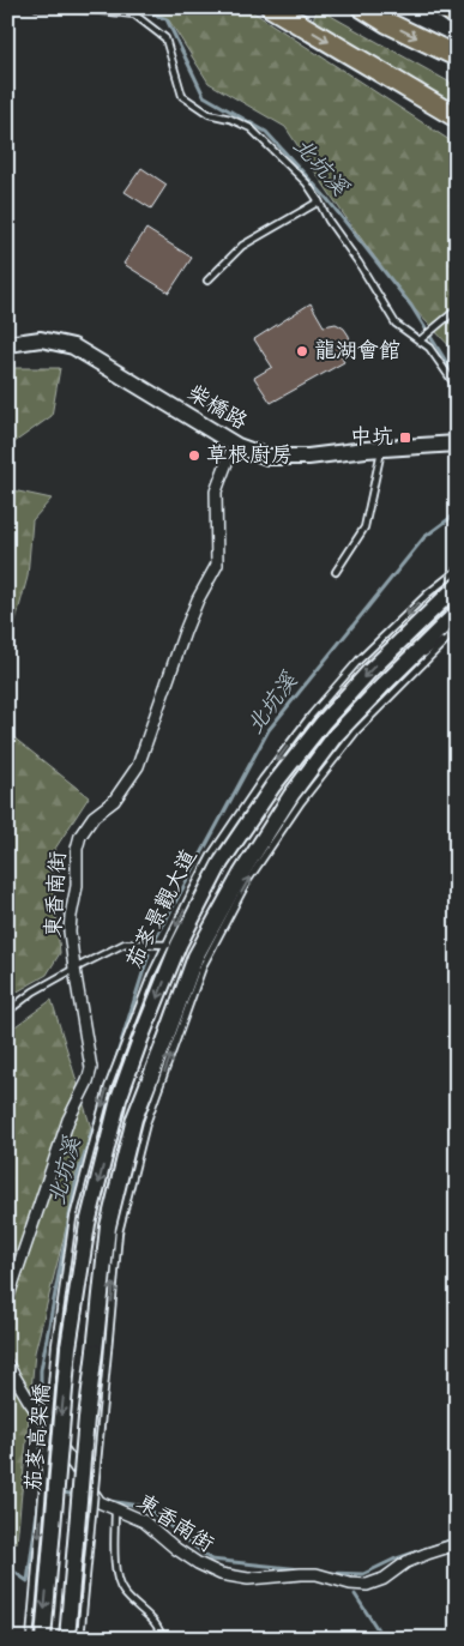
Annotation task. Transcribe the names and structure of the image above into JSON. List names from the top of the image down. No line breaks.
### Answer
{"streets":{"street":["柴橋路","東香南街","茄苳景觀大道","茄苳高架橋"]},"crossings":[["柴橋路","東香南街"],["茄苳景觀大道","茄苳高架橋"]],"water":["北坑溪"],"places":{"other":["龍湖會館","草根廚房"],"transit":["中坑"]}}
